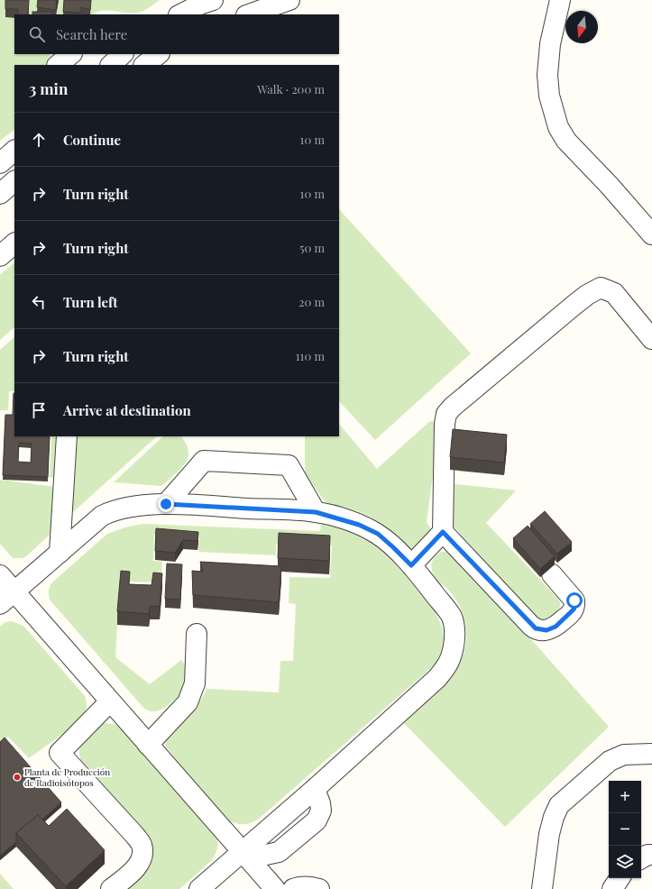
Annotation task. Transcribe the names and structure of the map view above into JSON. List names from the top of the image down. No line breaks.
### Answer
{"places":["Planta de Producción de Radioisótopos"],"north":"bottom","page":{"search":"Search here","heading":["3 min","Walk · 200 m"],"list":[["Continue","10 m"],["Turn right","10 m"],["Turn right","50 m"],["Turn left","20 m"],["Turn right","110 m"],"Arrive at destination"],"map_buttons":["+","−"]}}
